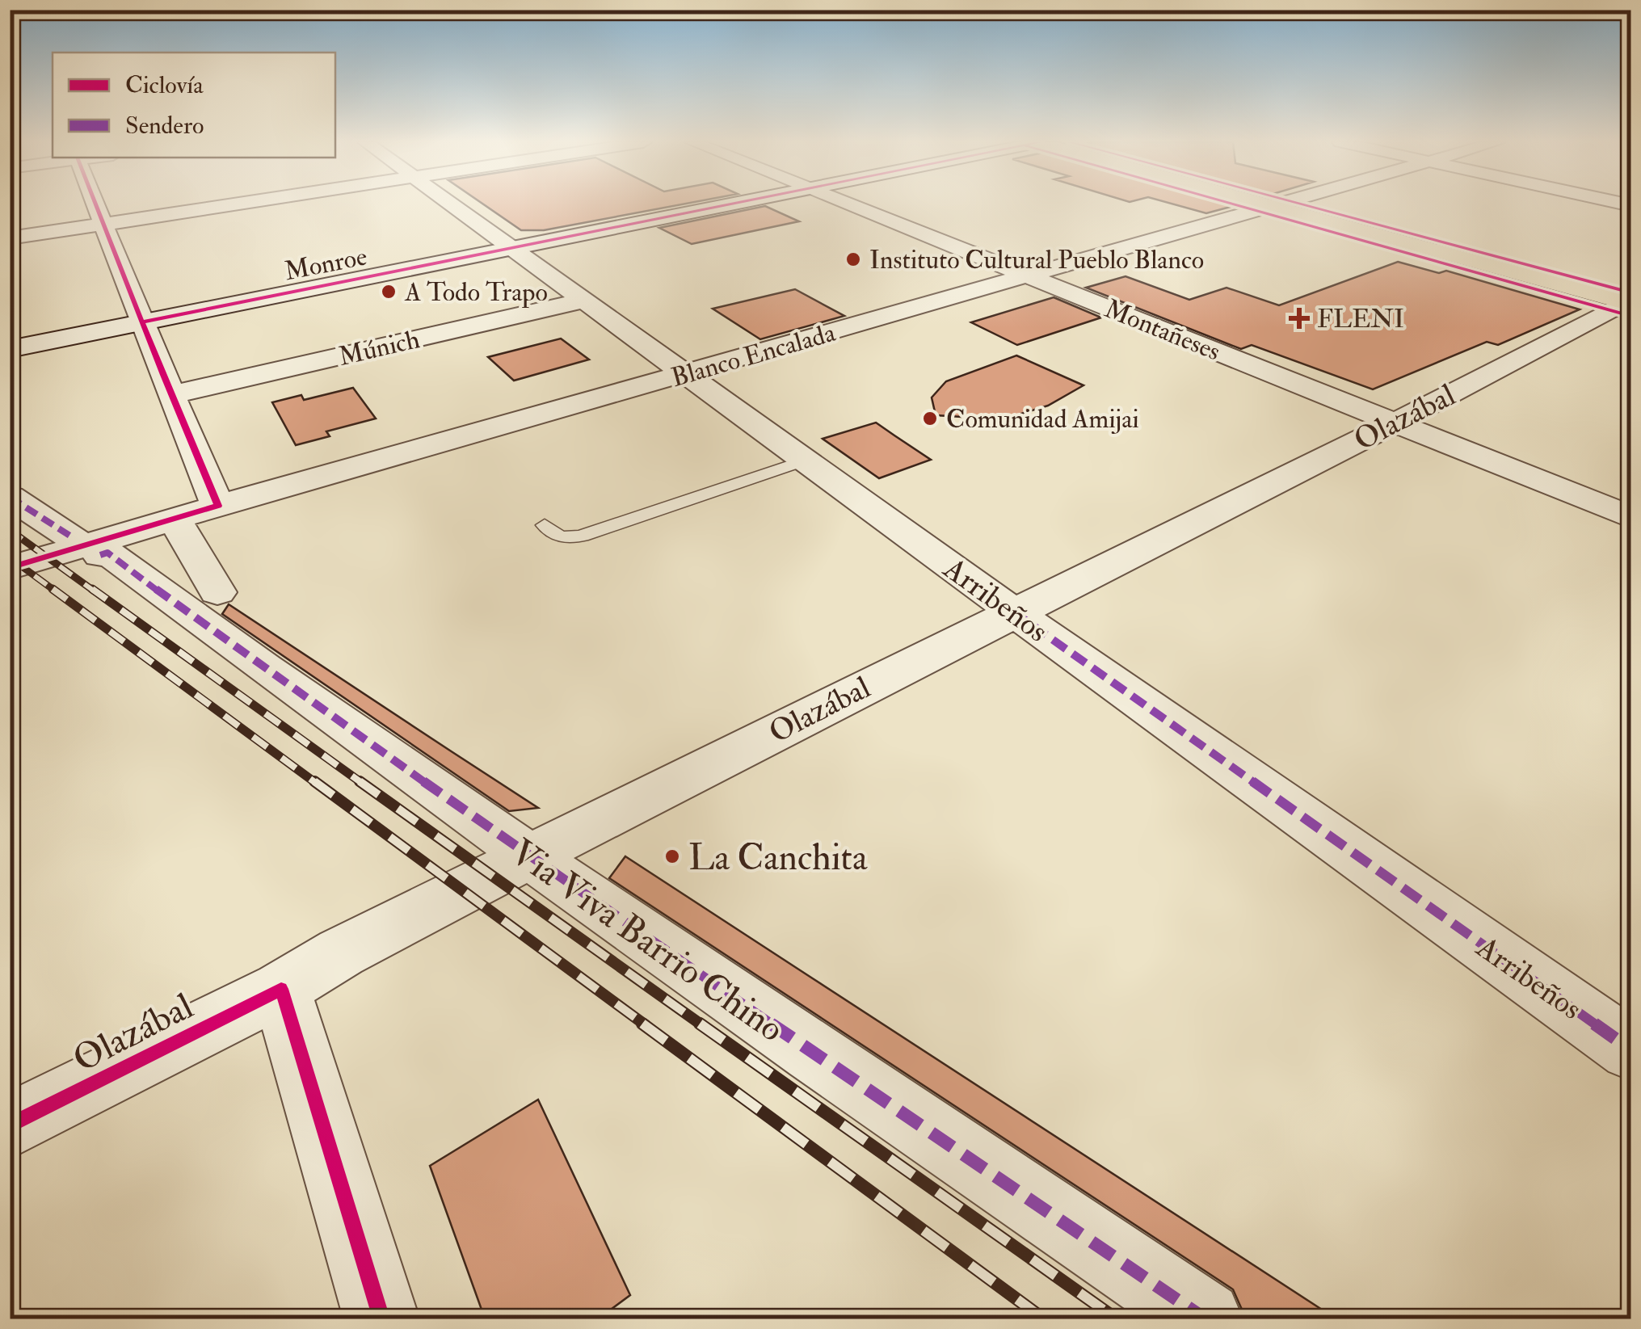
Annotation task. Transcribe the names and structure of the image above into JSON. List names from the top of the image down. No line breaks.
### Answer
{"streets":{"main road":["Monroe"],"street":["Montañeses","Múnich","Blanco Encalada","Olazábal","Arribeños","Via Viva Barrio Chino"]},"crossings":[["Monroe","Arribeños"],["Montañeses","Blanco Encalada"],["Montañeses","Olazábal"],["Múnich","Arribeños"],["Blanco Encalada","Arribeños"],["Olazábal","Arribeños"],["Olazábal","Via Viva Barrio Chino"]],"places":{"other":["Instituto Cultural Pueblo Blanco","A Todo Trapo","Comunidad Amijai","La Canchita"],"health":["FLENI"]},"legend":["Ciclovía","Sendero"]}
